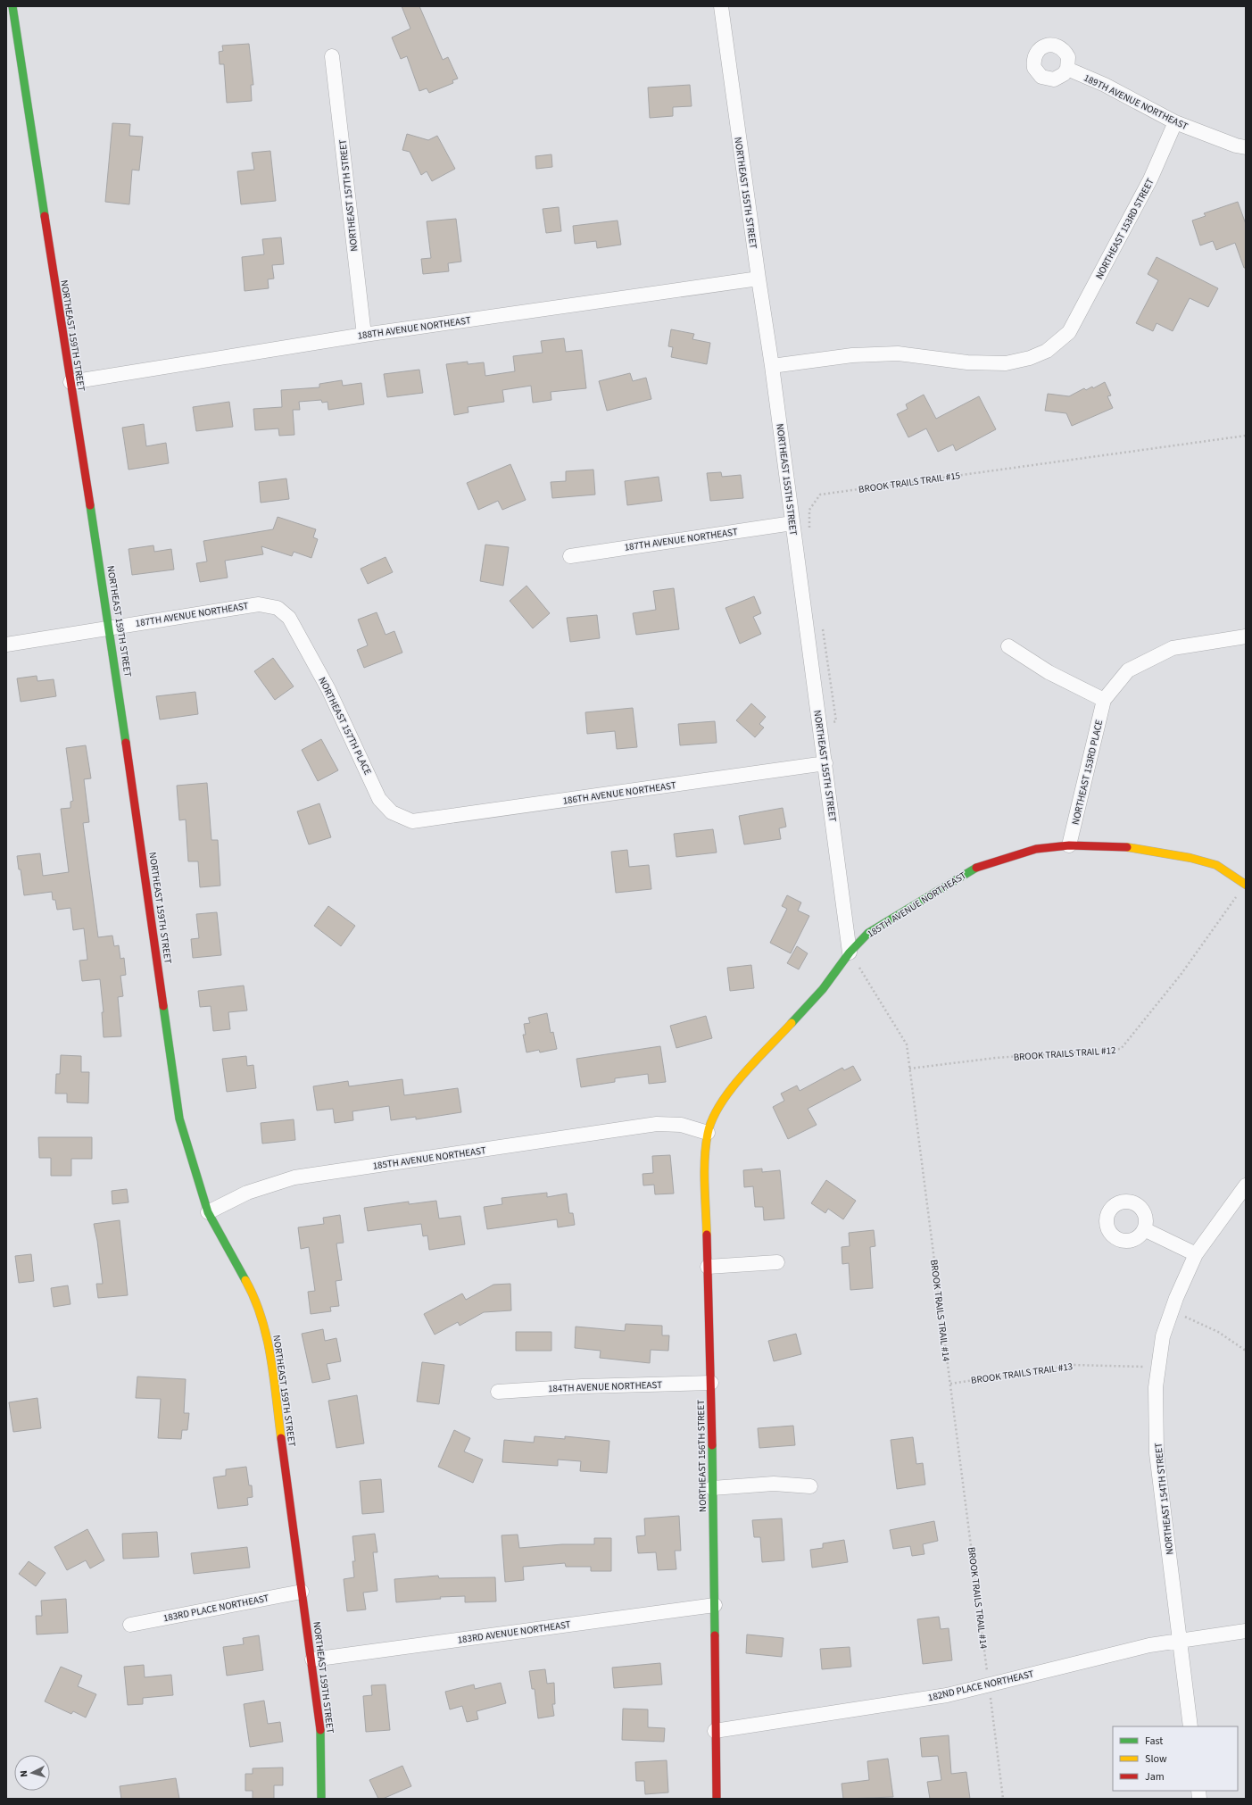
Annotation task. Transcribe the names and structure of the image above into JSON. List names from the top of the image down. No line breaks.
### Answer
{"streets":{"street":["189TH AVENUE NORTHEAST","NORTHEAST 155TH STREET","NORTHEAST 157TH STREET","NORTHEAST 153RD STREET","188TH AVENUE NORTHEAST","NORTHEAST 159TH STREET","187TH AVENUE NORTHEAST","NORTHEAST 157TH PLACE","NORTHEAST 153RD PLACE","186TH AVENUE NORTHEAST","185TH AVENUE NORTHEAST","184TH AVENUE NORTHEAST","NORTHEAST 156TH STREET","NORTHEAST 154TH STREET","183RD PLACE NORTHEAST","183RD AVENUE NORTHEAST","182ND PLACE NORTHEAST"],"path":["BROOK TRAILS TRAIL #15","BROOK TRAILS TRAIL #12","BROOK TRAILS TRAIL #14","BROOK TRAILS TRAIL #13"]},"crossings":[["189TH AVENUE NORTHEAST","NORTHEAST 153RD STREET"],["NORTHEAST 155TH STREET","NORTHEAST 153RD STREET"],["NORTHEAST 155TH STREET","188TH AVENUE NORTHEAST"],["NORTHEAST 155TH STREET","187TH AVENUE NORTHEAST"],["NORTHEAST 155TH STREET","186TH AVENUE NORTHEAST"],["NORTHEAST 155TH STREET","185TH AVENUE NORTHEAST"],["NORTHEAST 155TH STREET","BROOK TRAILS TRAIL #14"],["NORTHEAST 157TH STREET","188TH AVENUE NORTHEAST"],["188TH AVENUE NORTHEAST","NORTHEAST 159TH STREET"],["NORTHEAST 159TH STREET","187TH AVENUE NORTHEAST"],["NORTHEAST 159TH STREET","185TH AVENUE NORTHEAST"],["NORTHEAST 159TH STREET","183RD PLACE NORTHEAST"],["NORTHEAST 159TH STREET","183RD AVENUE NORTHEAST"],["187TH AVENUE NORTHEAST","NORTHEAST 157TH PLACE"],["NORTHEAST 157TH PLACE","186TH AVENUE NORTHEAST"],["NORTHEAST 153RD PLACE","185TH AVENUE NORTHEAST"],["185TH AVENUE NORTHEAST","BROOK TRAILS TRAIL #14"],["185TH AVENUE NORTHEAST","NORTHEAST 156TH STREET"],["BROOK TRAILS TRAIL #12","BROOK TRAILS TRAIL #14"],["BROOK TRAILS TRAIL #14","BROOK TRAILS TRAIL #13"],["BROOK TRAILS TRAIL #14","182ND PLACE NORTHEAST"],["BROOK TRAILS TRAIL #13","NORTHEAST 154TH STREET"],["184TH AVENUE NORTHEAST","NORTHEAST 156TH STREET"],["NORTHEAST 156TH STREET","183RD AVENUE NORTHEAST"],["NORTHEAST 156TH STREET","182ND PLACE NORTHEAST"],["NORTHEAST 154TH STREET","182ND PLACE NORTHEAST"]],"legend":["Fast","Slow","Jam"],"north":"left"}
